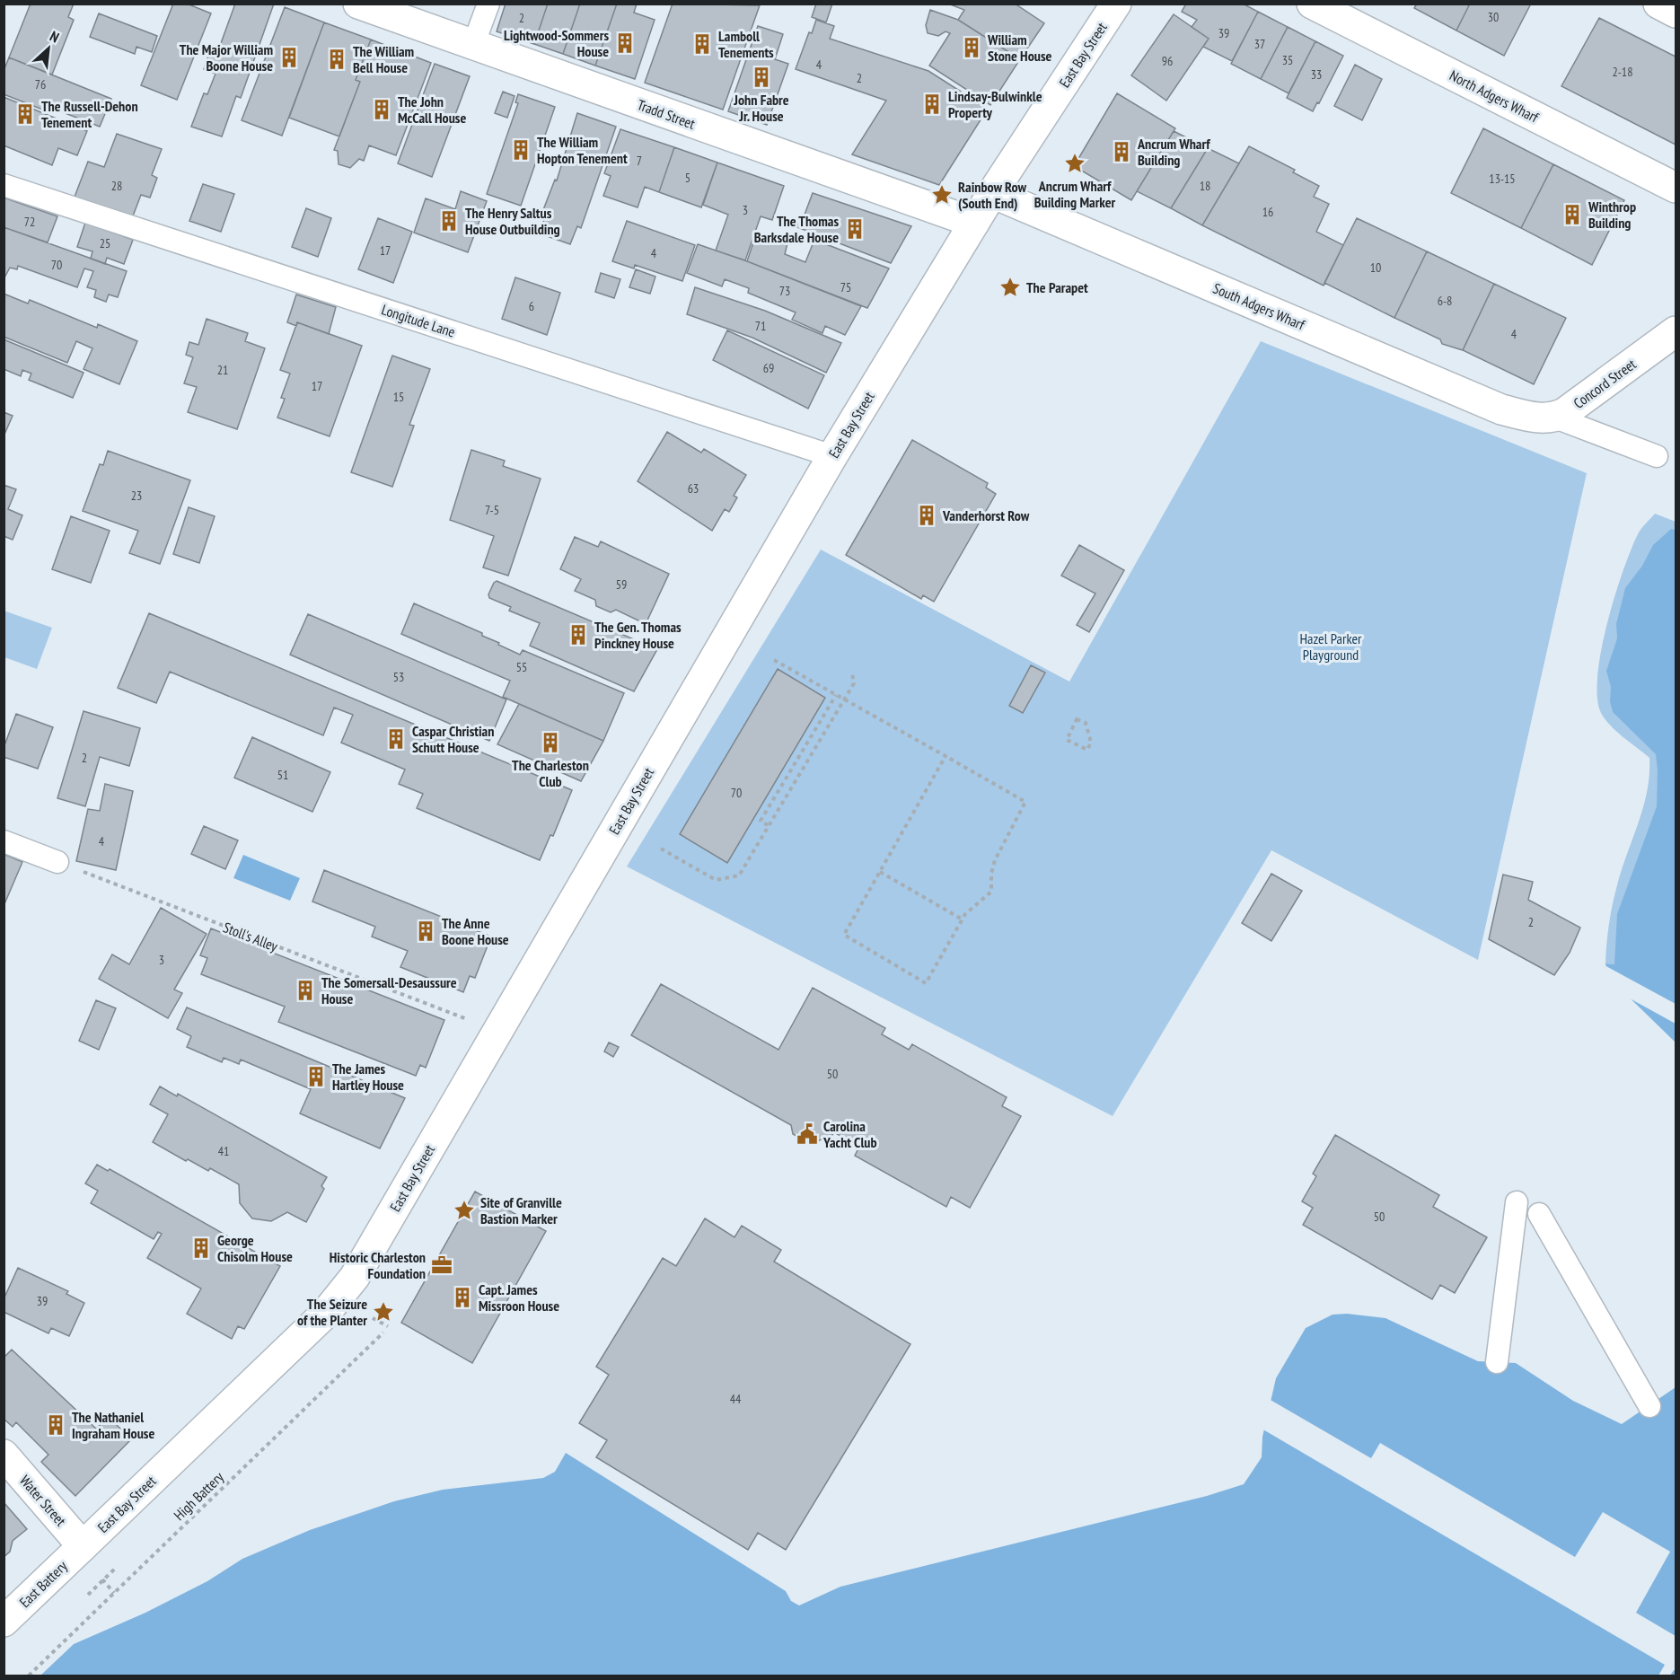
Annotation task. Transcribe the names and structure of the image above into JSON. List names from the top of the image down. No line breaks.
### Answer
{"streets":{"street":["East Bay Street","North Adgers Wharf","Tradd Street","South Adgers Wharf","Concord Street","Water Street","East Battery"],"lane":["Longitude Lane"],"path":["Stoll's Alley","High Battery"]},"crossings":[["East Bay Street","Tradd Street"],["East Bay Street","South Adgers Wharf"],["East Bay Street","Longitude Lane"],["East Bay Street","Stoll's Alley"],["East Bay Street","Water Street"],["East Bay Street","East Battery"],["South Adgers Wharf","Concord Street"],["Water Street","East Battery"]],"parks":["Hazel Parker Playground"],"places":{"building":["Lightwood-Sommers House","Lamboll Tenements","William Stone House","The Major William Boone House","The William Bell House","John Fabre Jr. House","Lindsay-Bulwinkle Property","The John McCall House","The Russell-Dehon Tenement","The William Hopton Tenement","Ancrum Wharf Building","Winthrop Building","The Henry Saltus House Outbuilding","The Thomas Barksdale House","Vanderhorst Row","The Gen. Thomas Pinckney House","Caspar Christian Schutt House","The Charleston Club","The Anne Boone House","The Somersall-Desaussure House","The James Hartley House","George Chisolm House","Capt. James Missroon House","The Nathaniel Ingraham House"],"place":["Ancrum Wharf Building Marker","Rainbow Row (South End)","The Parapet","Site of Granville Bastion Marker","The Seizure of the Planter"],"public building":["Carolina Yacht Club"],"office":["Historic Charleston Foundation"]},"house_numbers":["30","2","39","37","35","96","4","2-18","33","2","76","7","5","13-15","28","18","3","16","72","25","17","4","70","10","75","73","6-8","6","71","4","69","21","17","15","63","23","7-5","59","55","53","2","51","70","4","2","3","50","41","50","39","44"],"north":"top right"}
